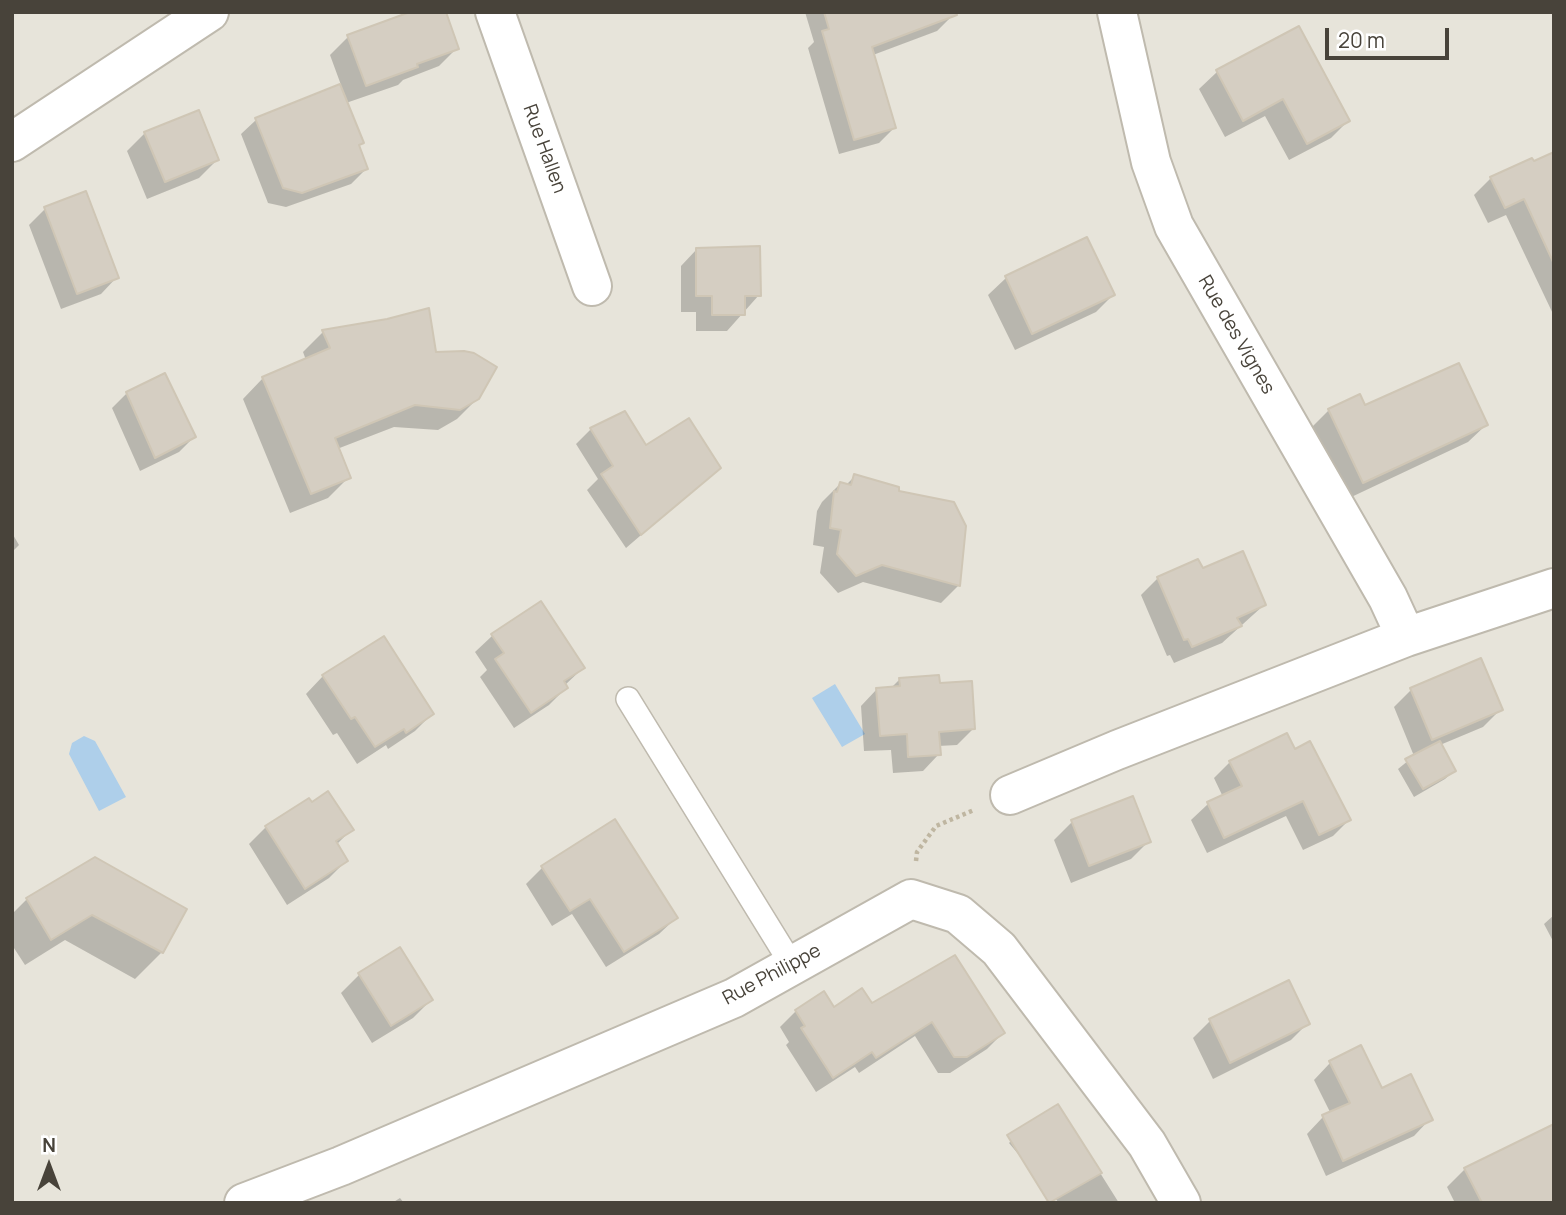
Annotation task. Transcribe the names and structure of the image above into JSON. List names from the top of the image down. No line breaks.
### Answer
{"streets":{"street":["Rue Hallen","Rue des Vignes","Rue Philippe"]},"scale_bar":"20 m","north":"top"}
